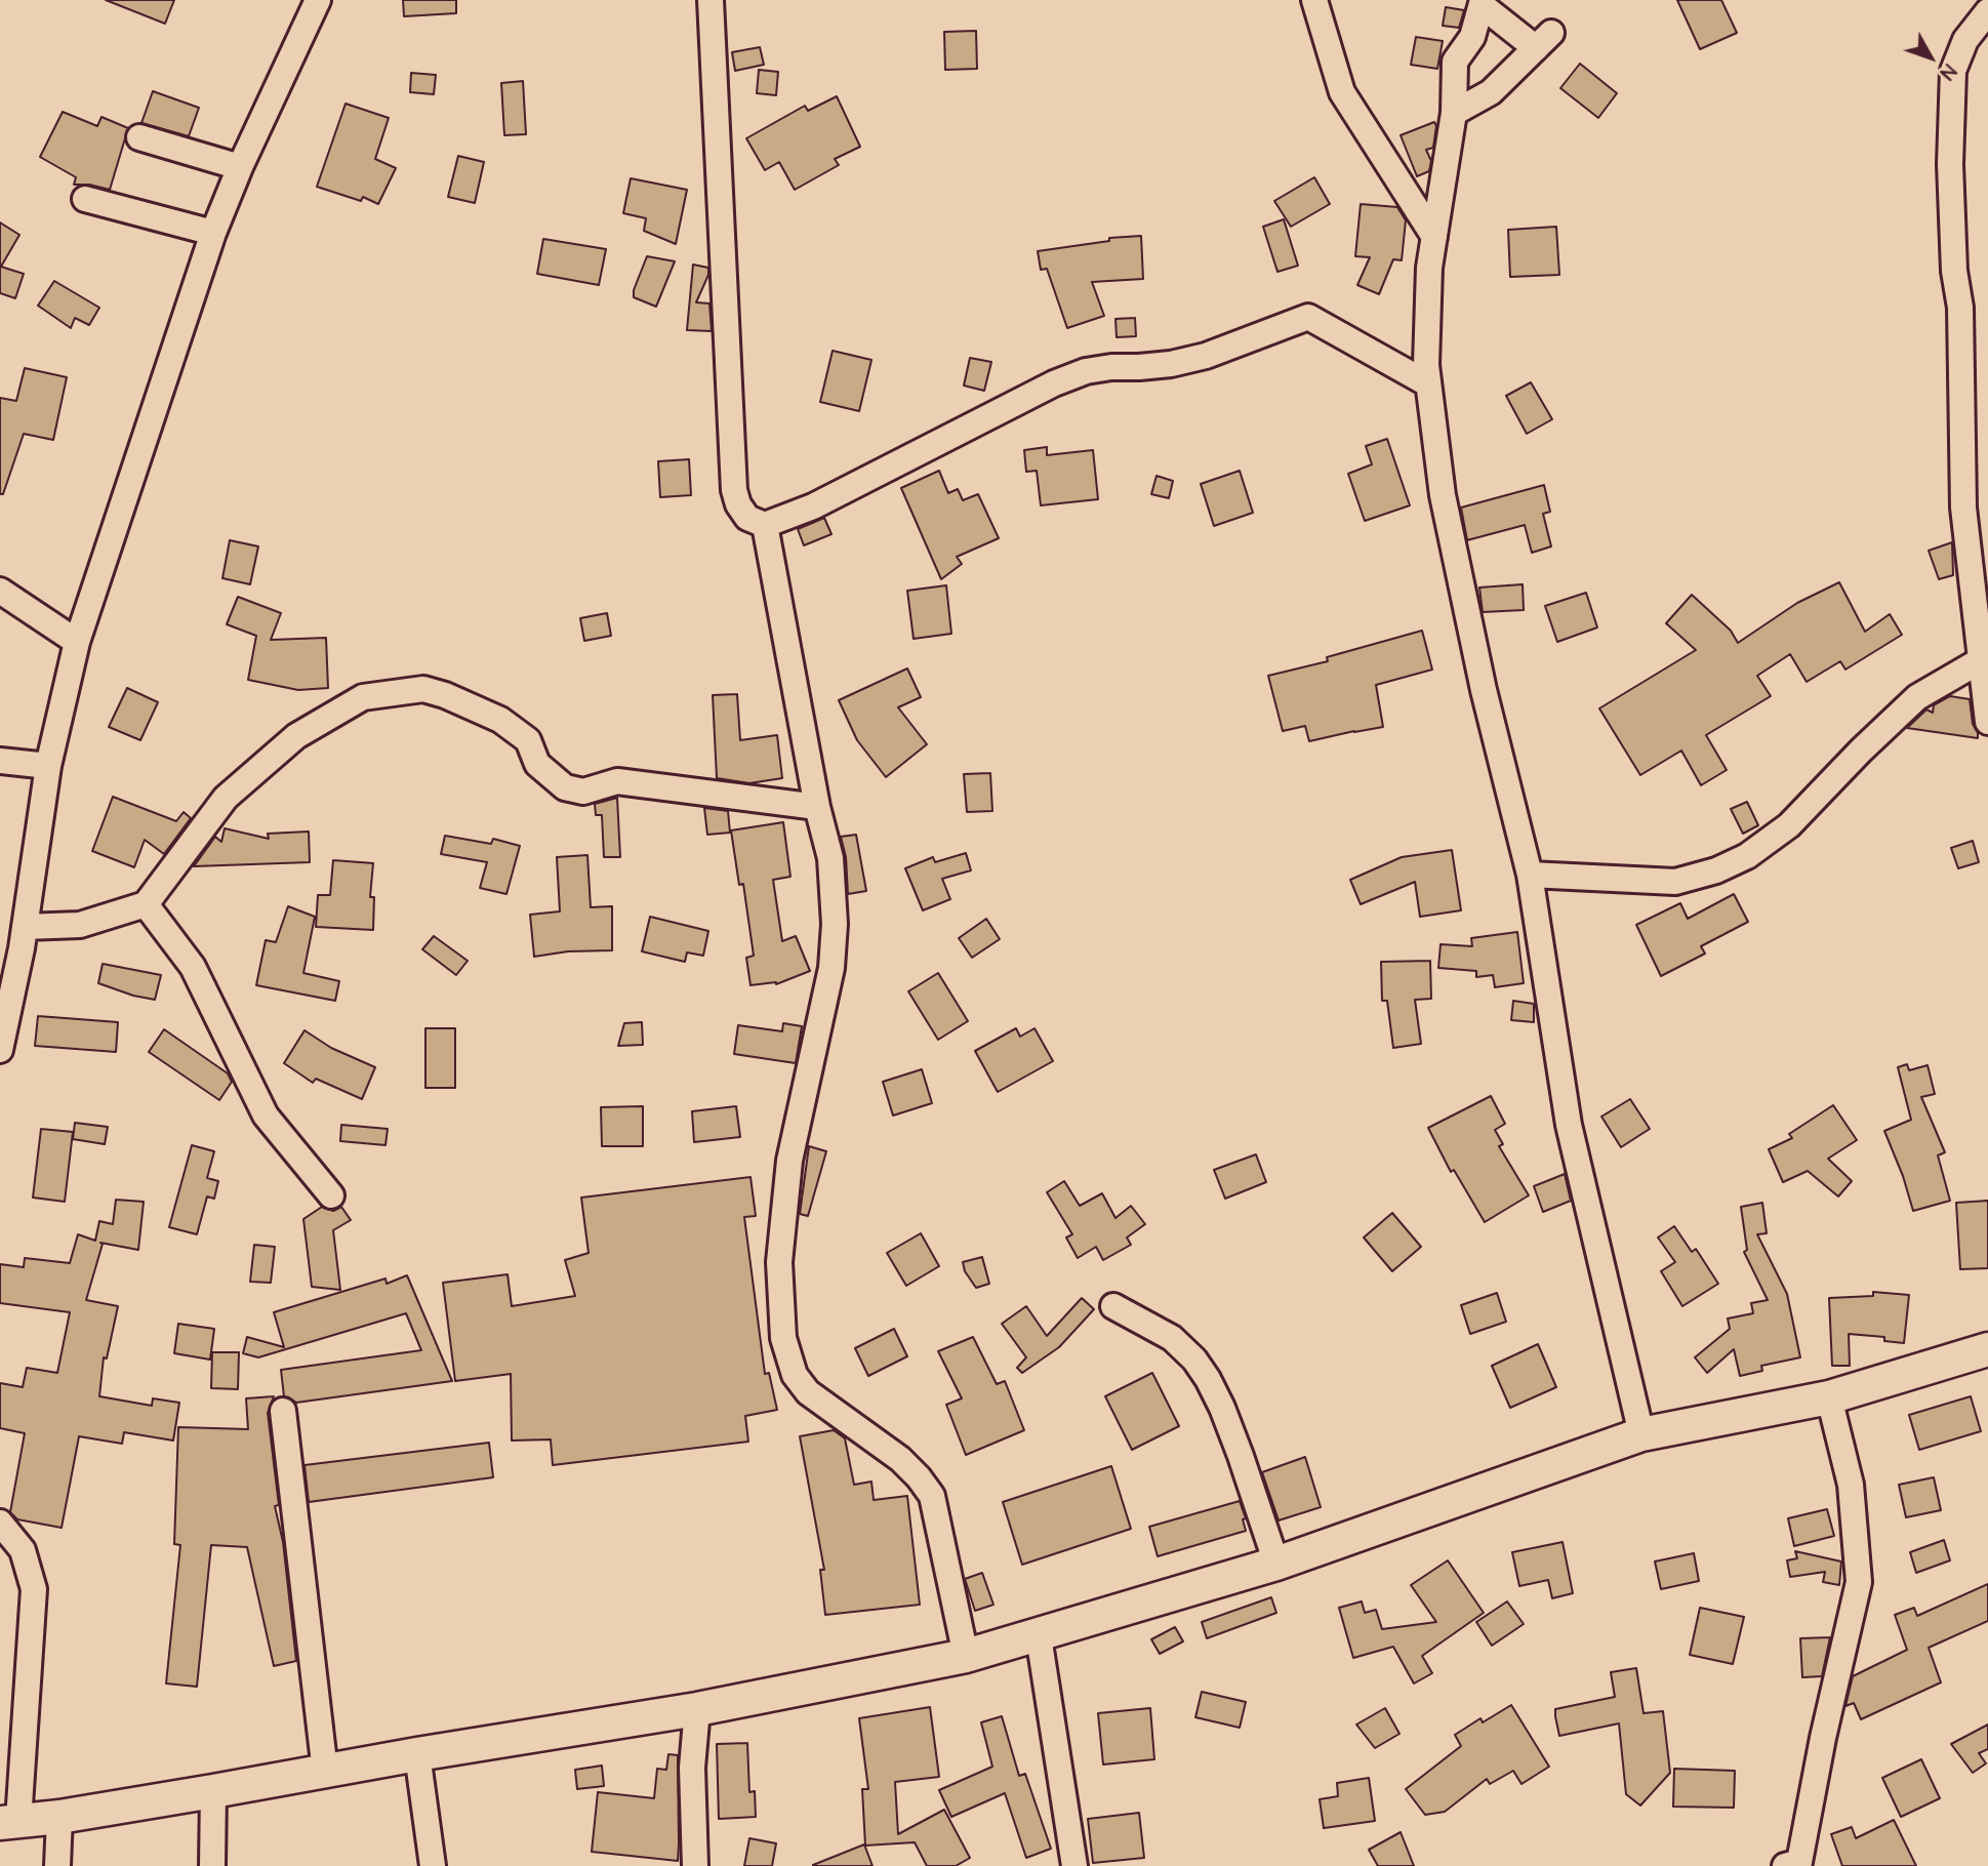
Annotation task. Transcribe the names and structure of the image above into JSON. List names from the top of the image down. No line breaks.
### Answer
{"north":"bottom right"}
